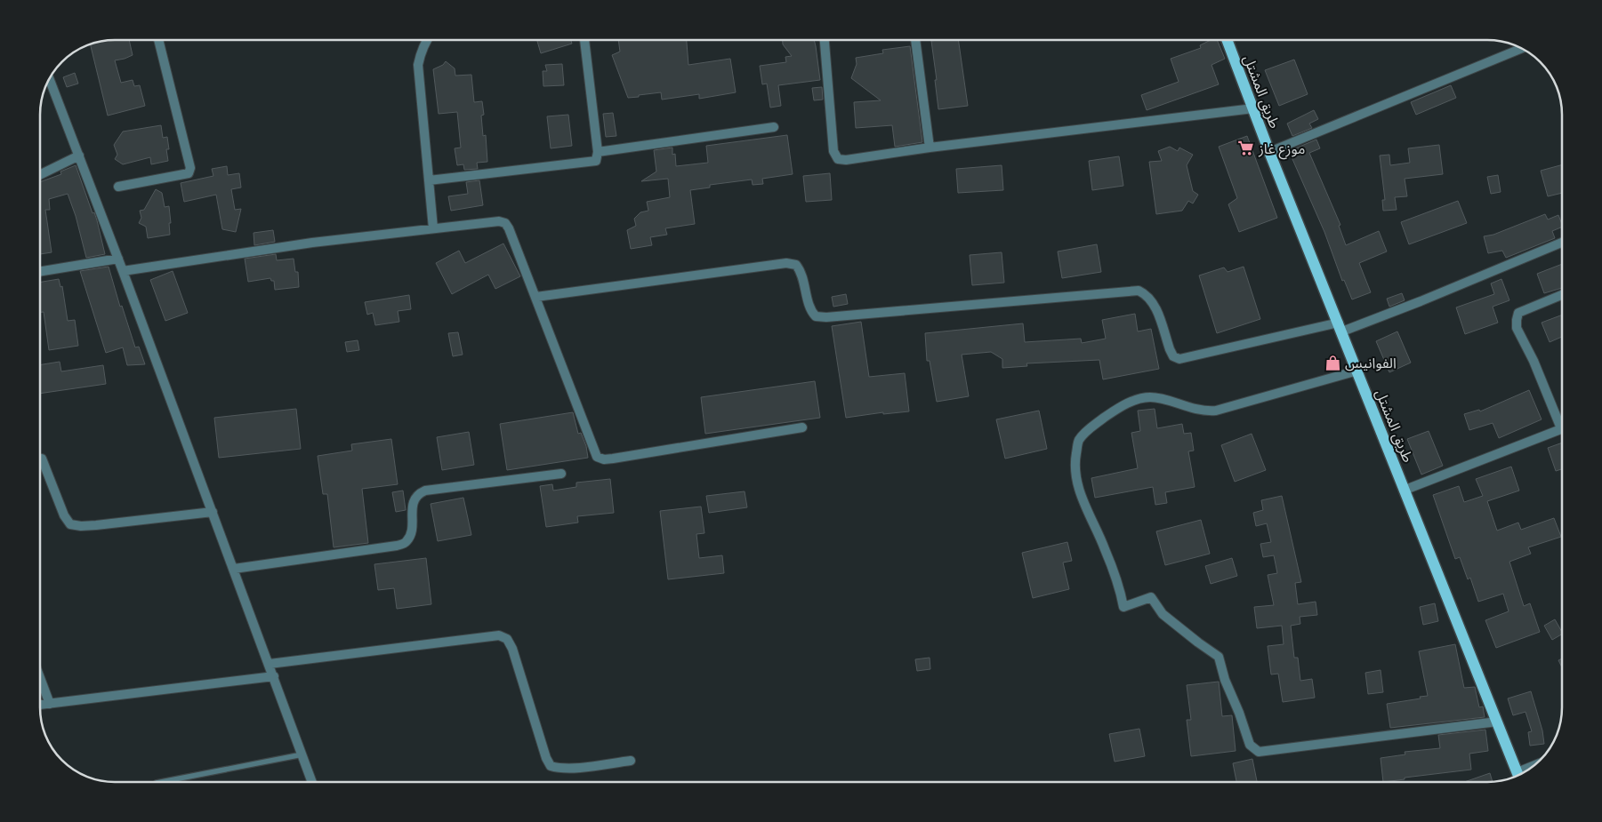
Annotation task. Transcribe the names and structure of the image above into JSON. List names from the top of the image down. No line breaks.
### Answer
{"streets":{"main road":["طريق المشتل"]},"places":{"supermarket":["موزع غاز"],"shop":["الفوانيس"]}}
